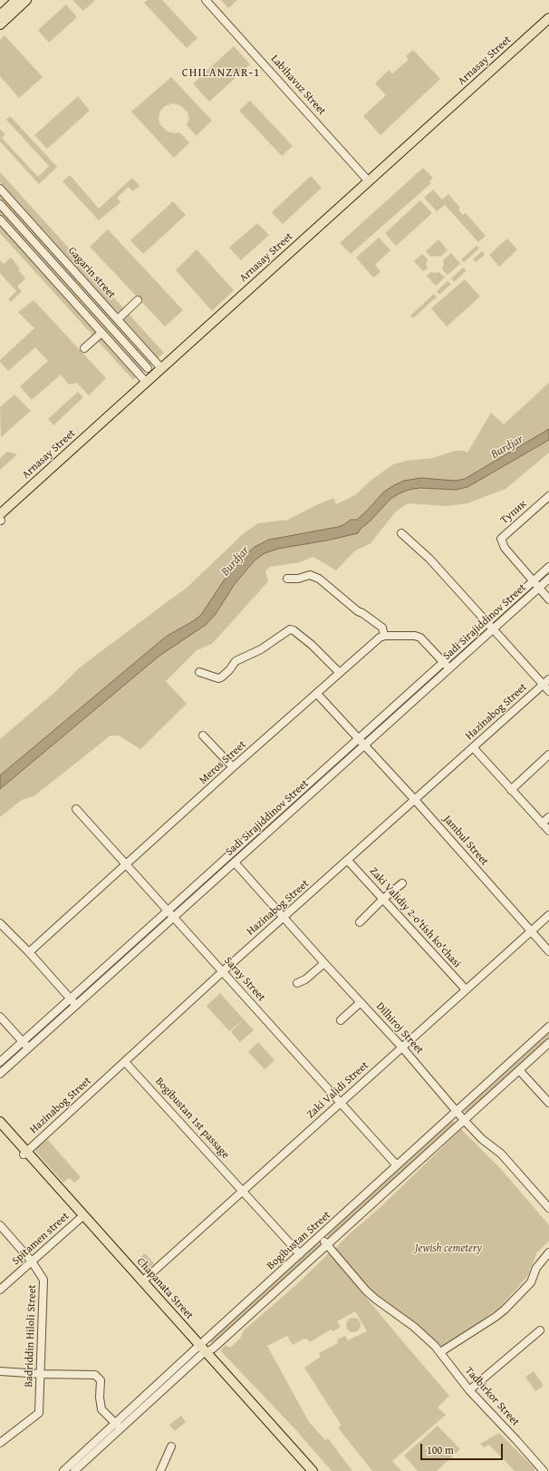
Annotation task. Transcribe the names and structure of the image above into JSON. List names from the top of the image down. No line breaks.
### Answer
{"streets":{"main road":["Arnasay Street","Chapanata Street"],"street":["Labihavuz Street","Gagarin street","Тупик","Sadi Sirajiddinov Street","Hazinabog Street","Meros Street","Jambul Street","Zaki Validiy 2-o'tish ko'chasi","Saray Street","Dilhiroj Street","Zaki Validi Street","Bogibustan 1st passage","Spitamen street","Bogibustan Street","Badriddin Hiloli Street","Tadbirkor Street"]},"crossings":[["Arnasay Street","Labihavuz Street"],["Arnasay Street","Gagarin street"],["Тупик","Sadi Sirajiddinov Street"],["Sadi Sirajiddinov Street","Jambul Street"],["Sadi Sirajiddinov Street","Saray Street"],["Sadi Sirajiddinov Street","Dilhiroj Street"],["Hazinabog Street","Jambul Street"],["Hazinabog Street","Zaki Validiy 2-o'tish ko'chasi"],["Hazinabog Street","Saray Street"],["Hazinabog Street","Dilhiroj Street"],["Hazinabog Street","Bogibustan 1st passage"],["Hazinabog Street","Chapanata Street"],["Meros Street","Jambul Street"],["Meros Street","Saray Street"],["Jambul Street","Zaki Validi Street"],["Zaki Validiy 2-o'tish ko'chasi","Zaki Validi Street"],["Saray Street","Zaki Validi Street"],["Saray Street","Bogibustan Street"],["Dilhiroj Street","Zaki Validi Street"],["Dilhiroj Street","Bogibustan Street"],["Zaki Validi Street","Bogibustan 1st passage"],["Zaki Validi Street","Chapanata Street"],["Bogibustan 1st passage","Bogibustan Street"],["Spitamen street","Chapanata Street"],["Spitamen street","Badriddin Hiloli Street"],["Bogibustan Street","Chapanata Street"],["Bogibustan Street","Tadbirkor Street"]],"districts":["CHILANZAR-1"],"water":["Burdjar"],"parks":["Jewish cemetery"],"scale_bar":"100 m"}
